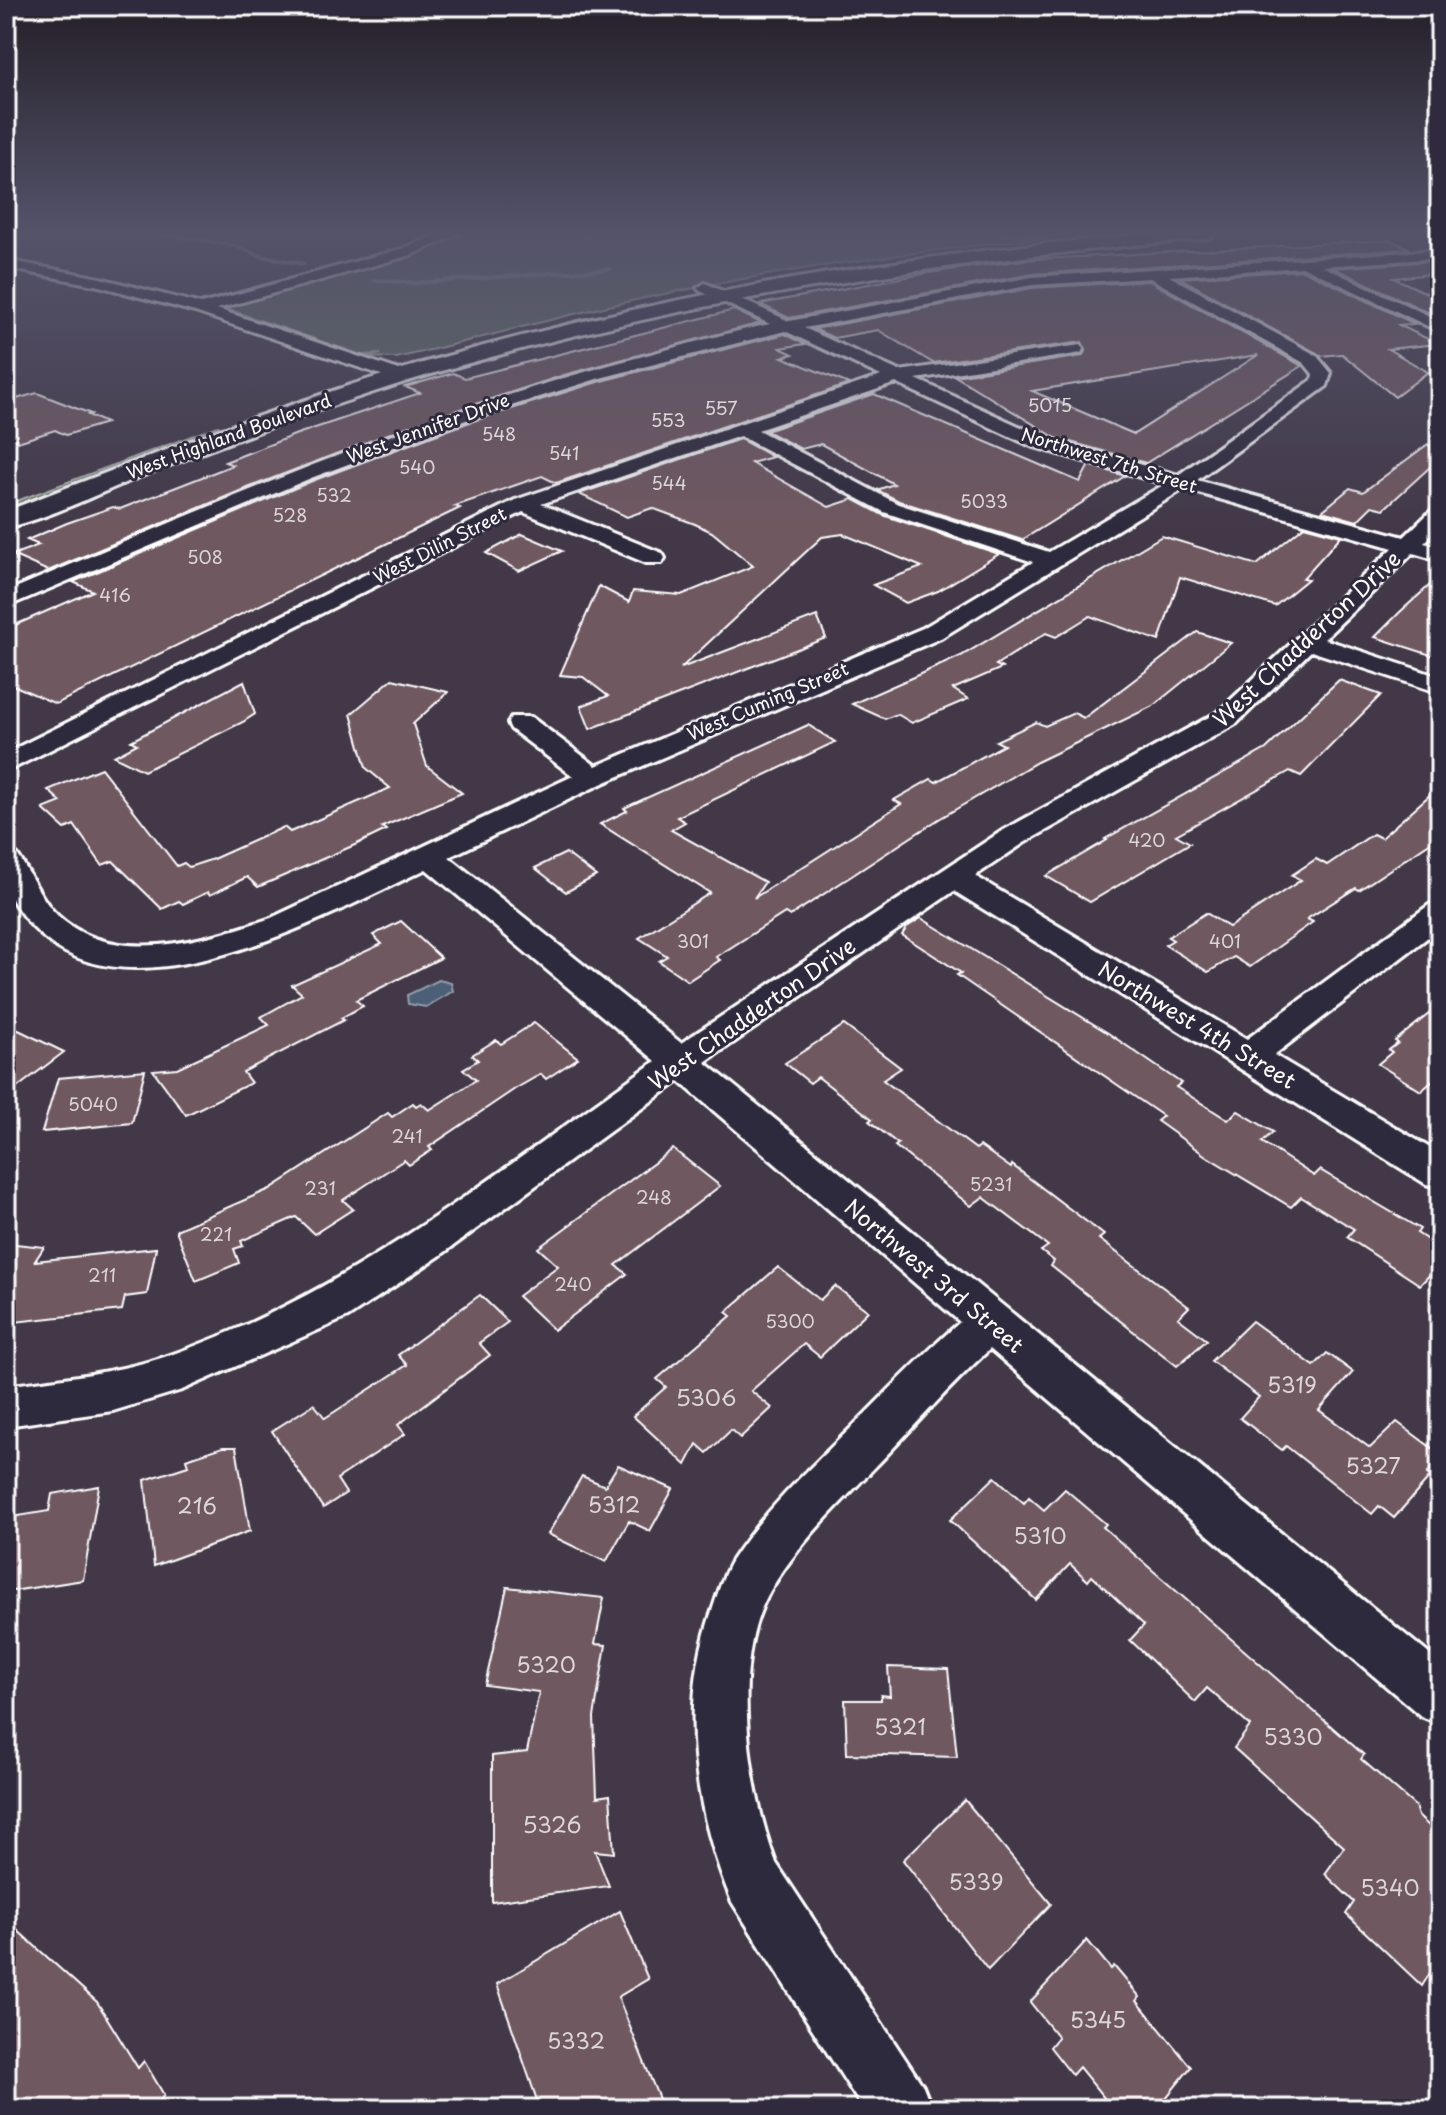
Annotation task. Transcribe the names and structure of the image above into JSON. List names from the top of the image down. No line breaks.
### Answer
{"streets":{"main road":["West Highland Boulevard"],"street":["West Jennifer Drive","Northwest 7th Street","West Dilin Street","West Chadderton Drive","West Cuming Street","Northwest 4th Street","Northwest 3rd Street"]},"crossings":[["Northwest 7th Street","West Dilin Street"],["Northwest 7th Street","West Chadderton Drive"],["Northwest 7th Street","West Cuming Street"],["West Chadderton Drive","Northwest 4th Street"],["West Chadderton Drive","Northwest 3rd Street"],["West Cuming Street","Northwest 3rd Street"]],"house_numbers":["5015","557","553","548","541","540","544","532","5033","528","508","416","420","301","401","5040","241","5231","231","248","221","211","240","5300","5319","5306","5327","5312","216","5310","5320","5321","5330","5326","5339","5340","5345","5332"]}
